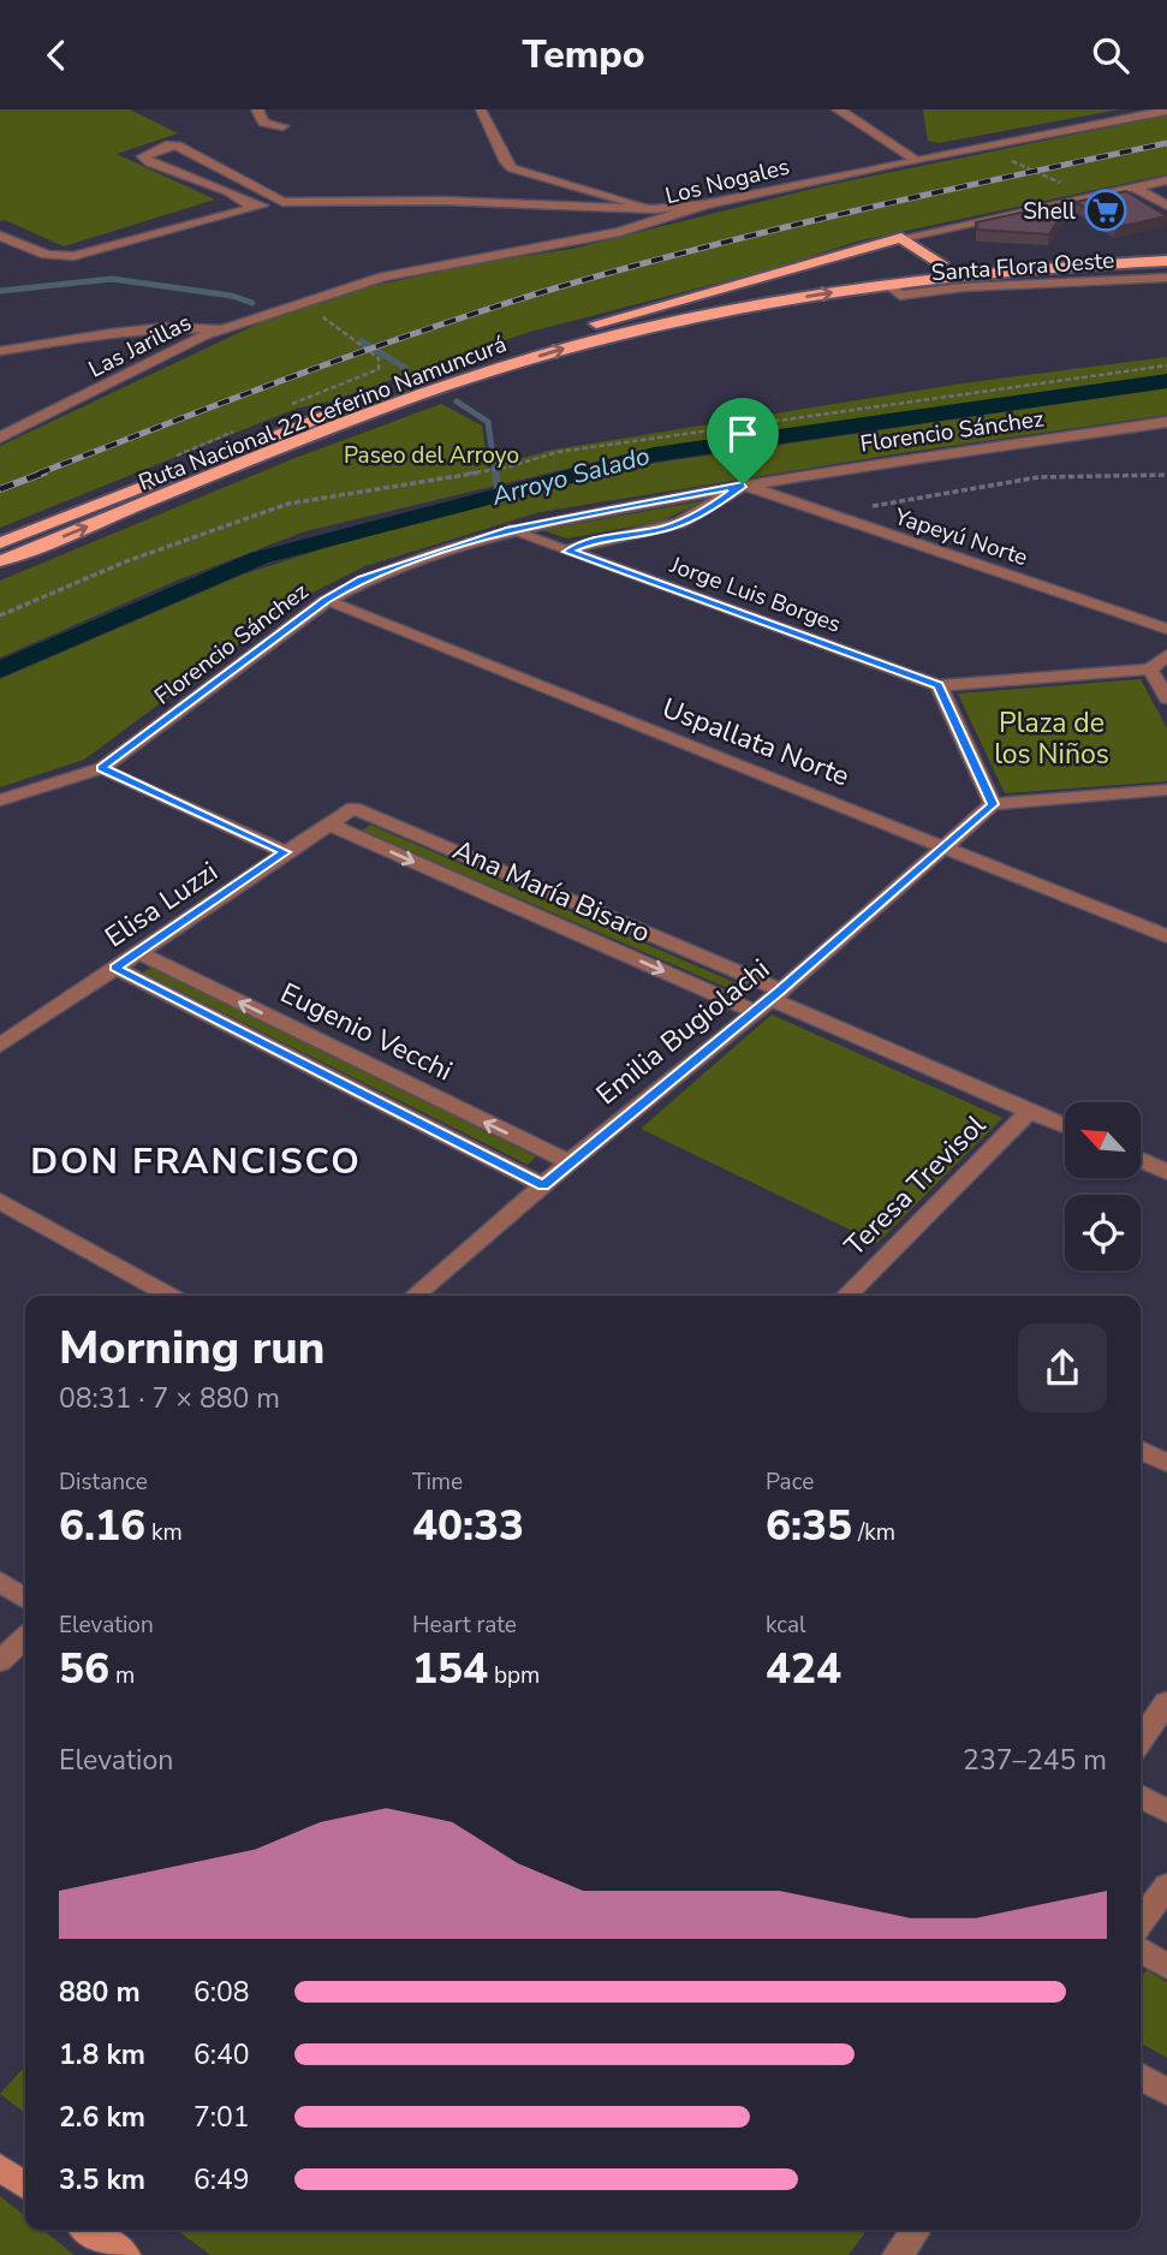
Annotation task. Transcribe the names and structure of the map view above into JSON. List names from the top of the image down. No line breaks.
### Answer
{"streets":{"highway":["Ruta Nacional 22 Ceferino Namuncurá"],"street":["Los Nogales","Santa Flora Oeste","Las Jarillas","Florencio Sánchez","Yapeyú Norte","Jorge Luis Borges","Uspallata Norte","Ana María Bisaro","Elisa Luzzi","Eugenio Vecchi","Emilia Bugiolachi","Teresa Trevisol"]},"crossings":[["Los Nogales","Las Jarillas"],["Santa Flora Oeste","Ruta Nacional 22 Ceferino Namuncurá"],["Florencio Sánchez","Yapeyú Norte"],["Florencio Sánchez","Jorge Luis Borges"],["Florencio Sánchez","Uspallata Norte"],["Uspallata Norte","Emilia Bugiolachi"],["Ana María Bisaro","Elisa Luzzi"],["Ana María Bisaro","Emilia Bugiolachi"],["Ana María Bisaro","Teresa Trevisol"],["Elisa Luzzi","Eugenio Vecchi"],["Eugenio Vecchi","Emilia Bugiolachi"]],"districts":["DON FRANCISCO"],"water":["Arroyo Salado"],"parks":["Paseo del Arroyo","Plaza de los Niños"],"places":{"supermarket":["Shell"]},"north":"top left","page":{"header":"Tempo","heading":["Morning run","08:31 · 7 × 880 m"],"stats":[["Distance","6.16 km"],["Time","40:33"],["Pace","6:35 /km"],["Elevation","56 m"],["Heart rate","154 bpm"],["kcal","424"]],"chart":["Elevation","237–245 m"],"list":[{"name":"880 m","note":"6:08"},{"name":"1.8 km","note":"6:40"},{"name":"2.6 km","note":"7:01"},{"name":"3.5 km","note":"6:49"}]}}
